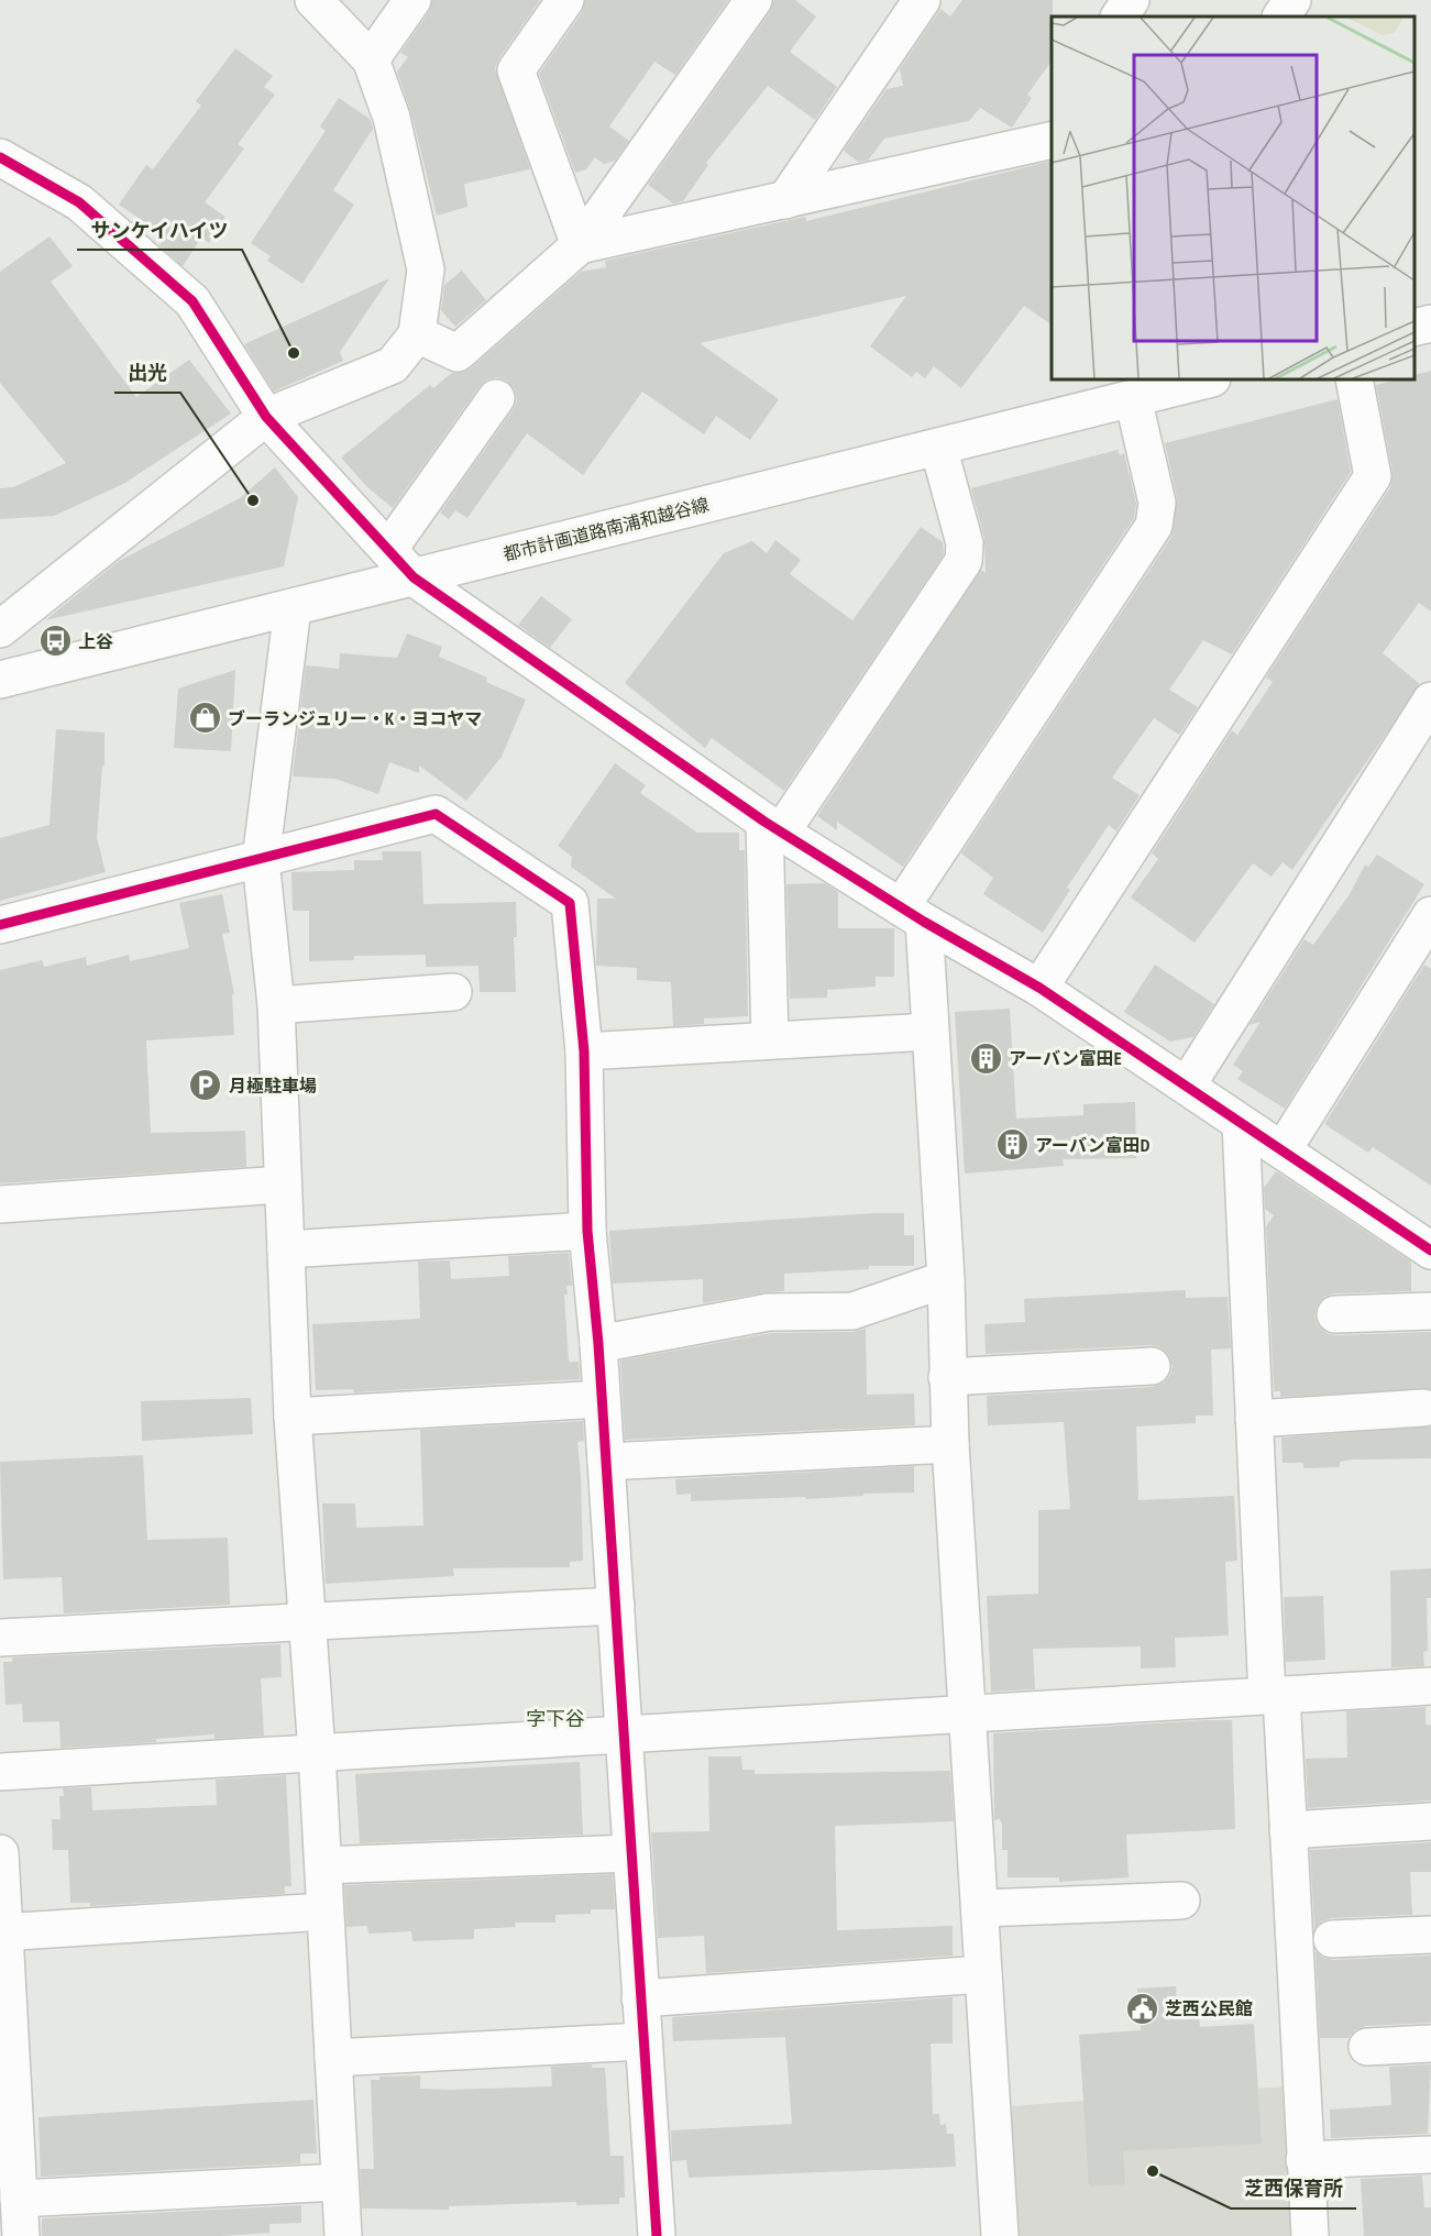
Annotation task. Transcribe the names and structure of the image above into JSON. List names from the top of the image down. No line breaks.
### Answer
{"streets":{"street":["都市計画道路南浦和越谷線"]},"districts":["字下谷"],"places":{"other":["サンケイハイツ","出光","芝西保育所"],"bus stop":["上谷"],"shop":["ブーランジュリー・K・ヨコヤマ"],"building":["アーバン富田E","アーバン富田D"],"parking":["月極駐車場"],"public building":["芝西公民館"]}}
